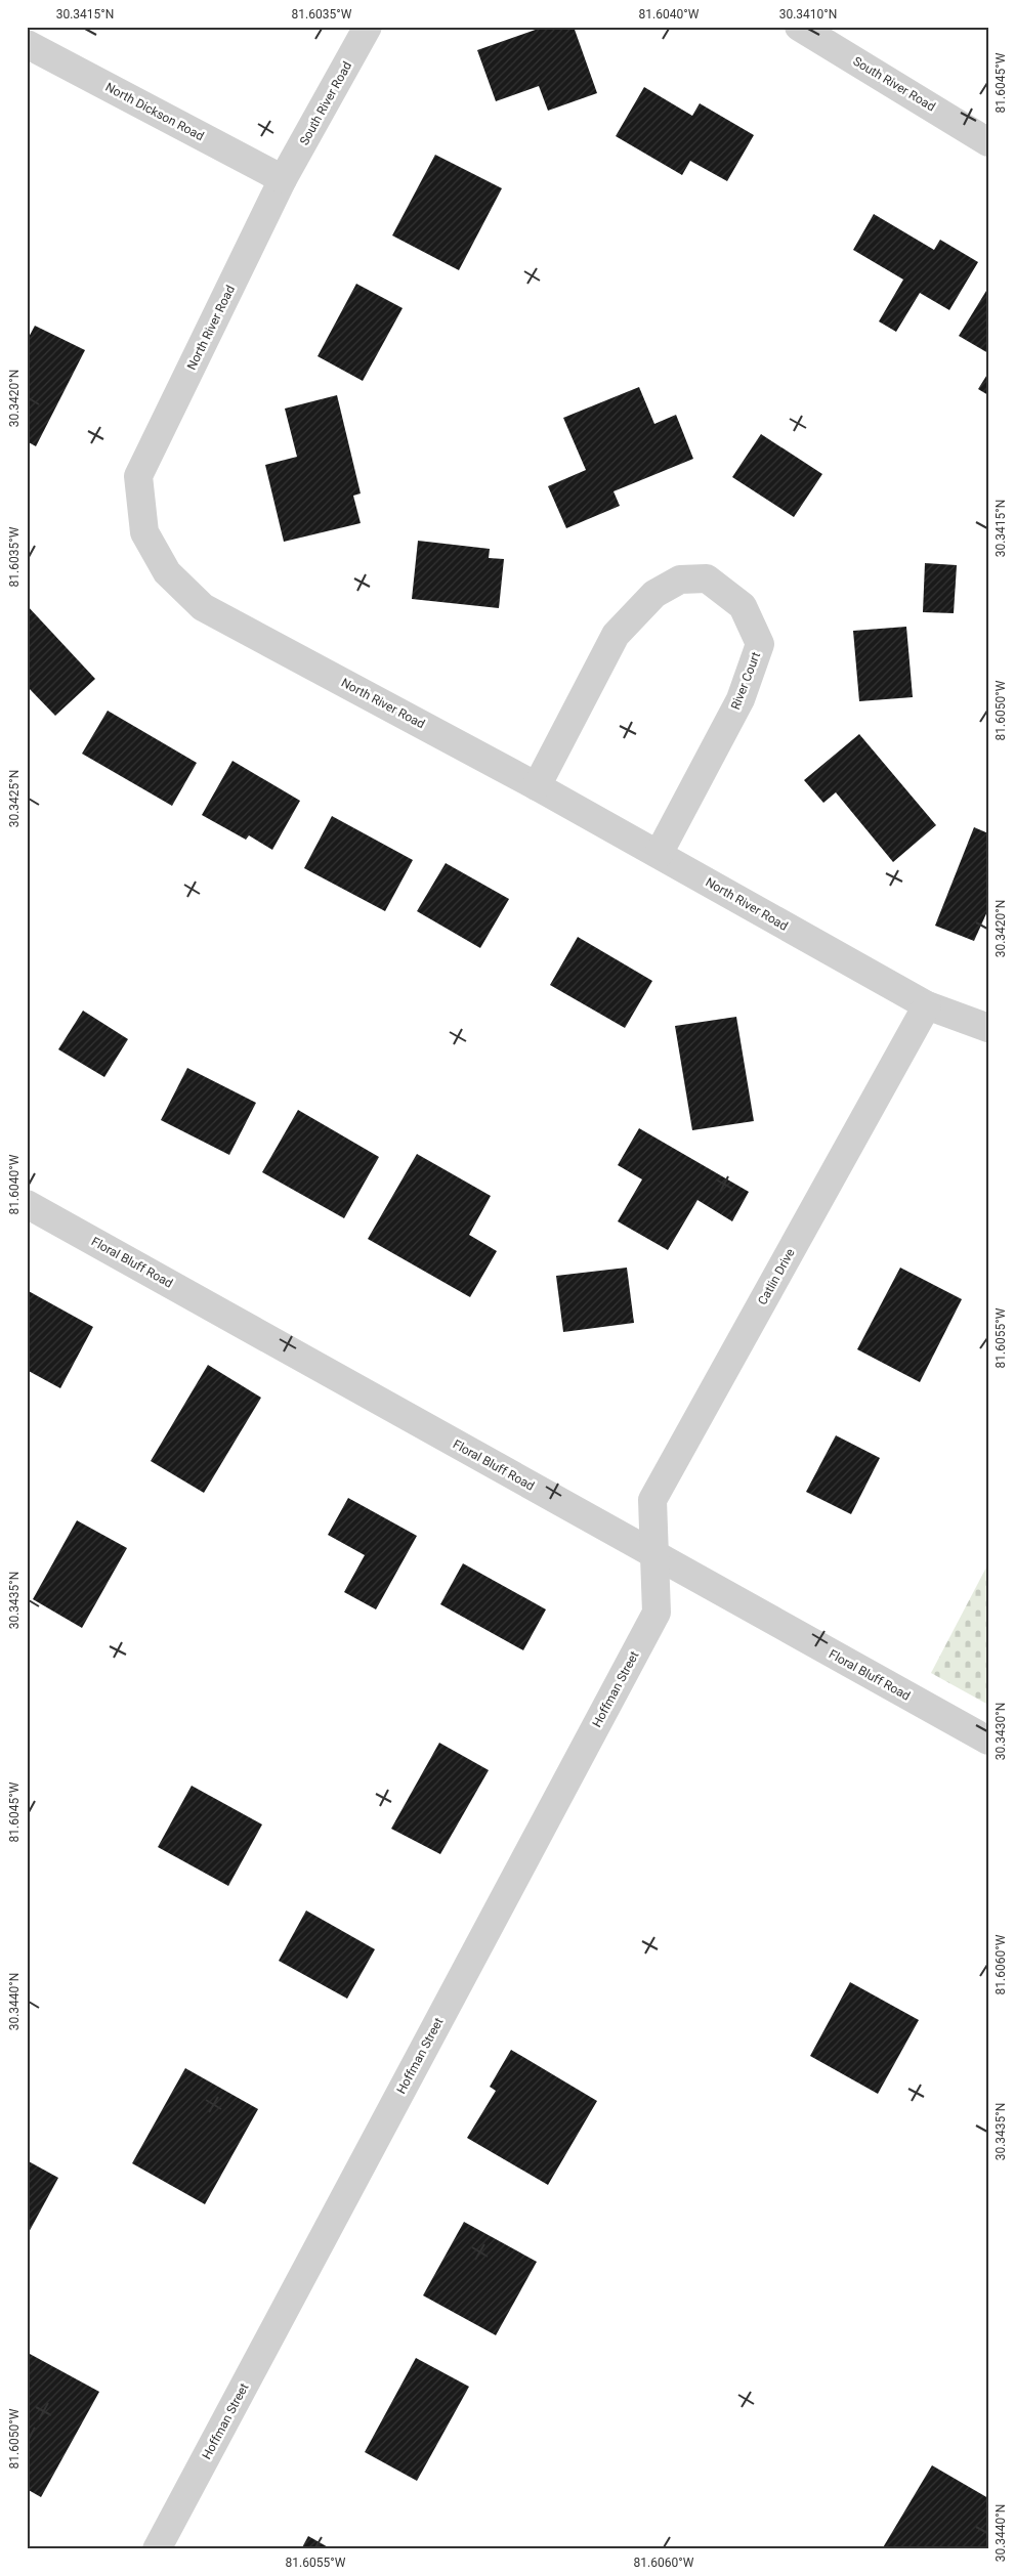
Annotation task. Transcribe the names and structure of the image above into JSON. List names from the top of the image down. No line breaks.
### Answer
{"streets":{"street":["South River Road","North Dickson Road","North River Road","River Court","Floral Bluff Road","Catlin Drive","Hoffman Street"]},"crossings":[["South River Road","North Dickson Road"],["South River Road","North River Road"],["North Dickson Road","North River Road"],["North River Road","River Court"],["North River Road","Catlin Drive"],["Floral Bluff Road","Catlin Drive"],["Floral Bluff Road","Hoffman Street"],["Catlin Drive","Hoffman Street"]],"coordinates":["30.3415°N","81.6035°W","81.6040°W","30.3410°N","81.6045°W","30.3420°N","81.6050°W","30.3425°N","81.6055°W","30.3435°N","30.3430°N","81.6060°W","30.3440°N"]}
